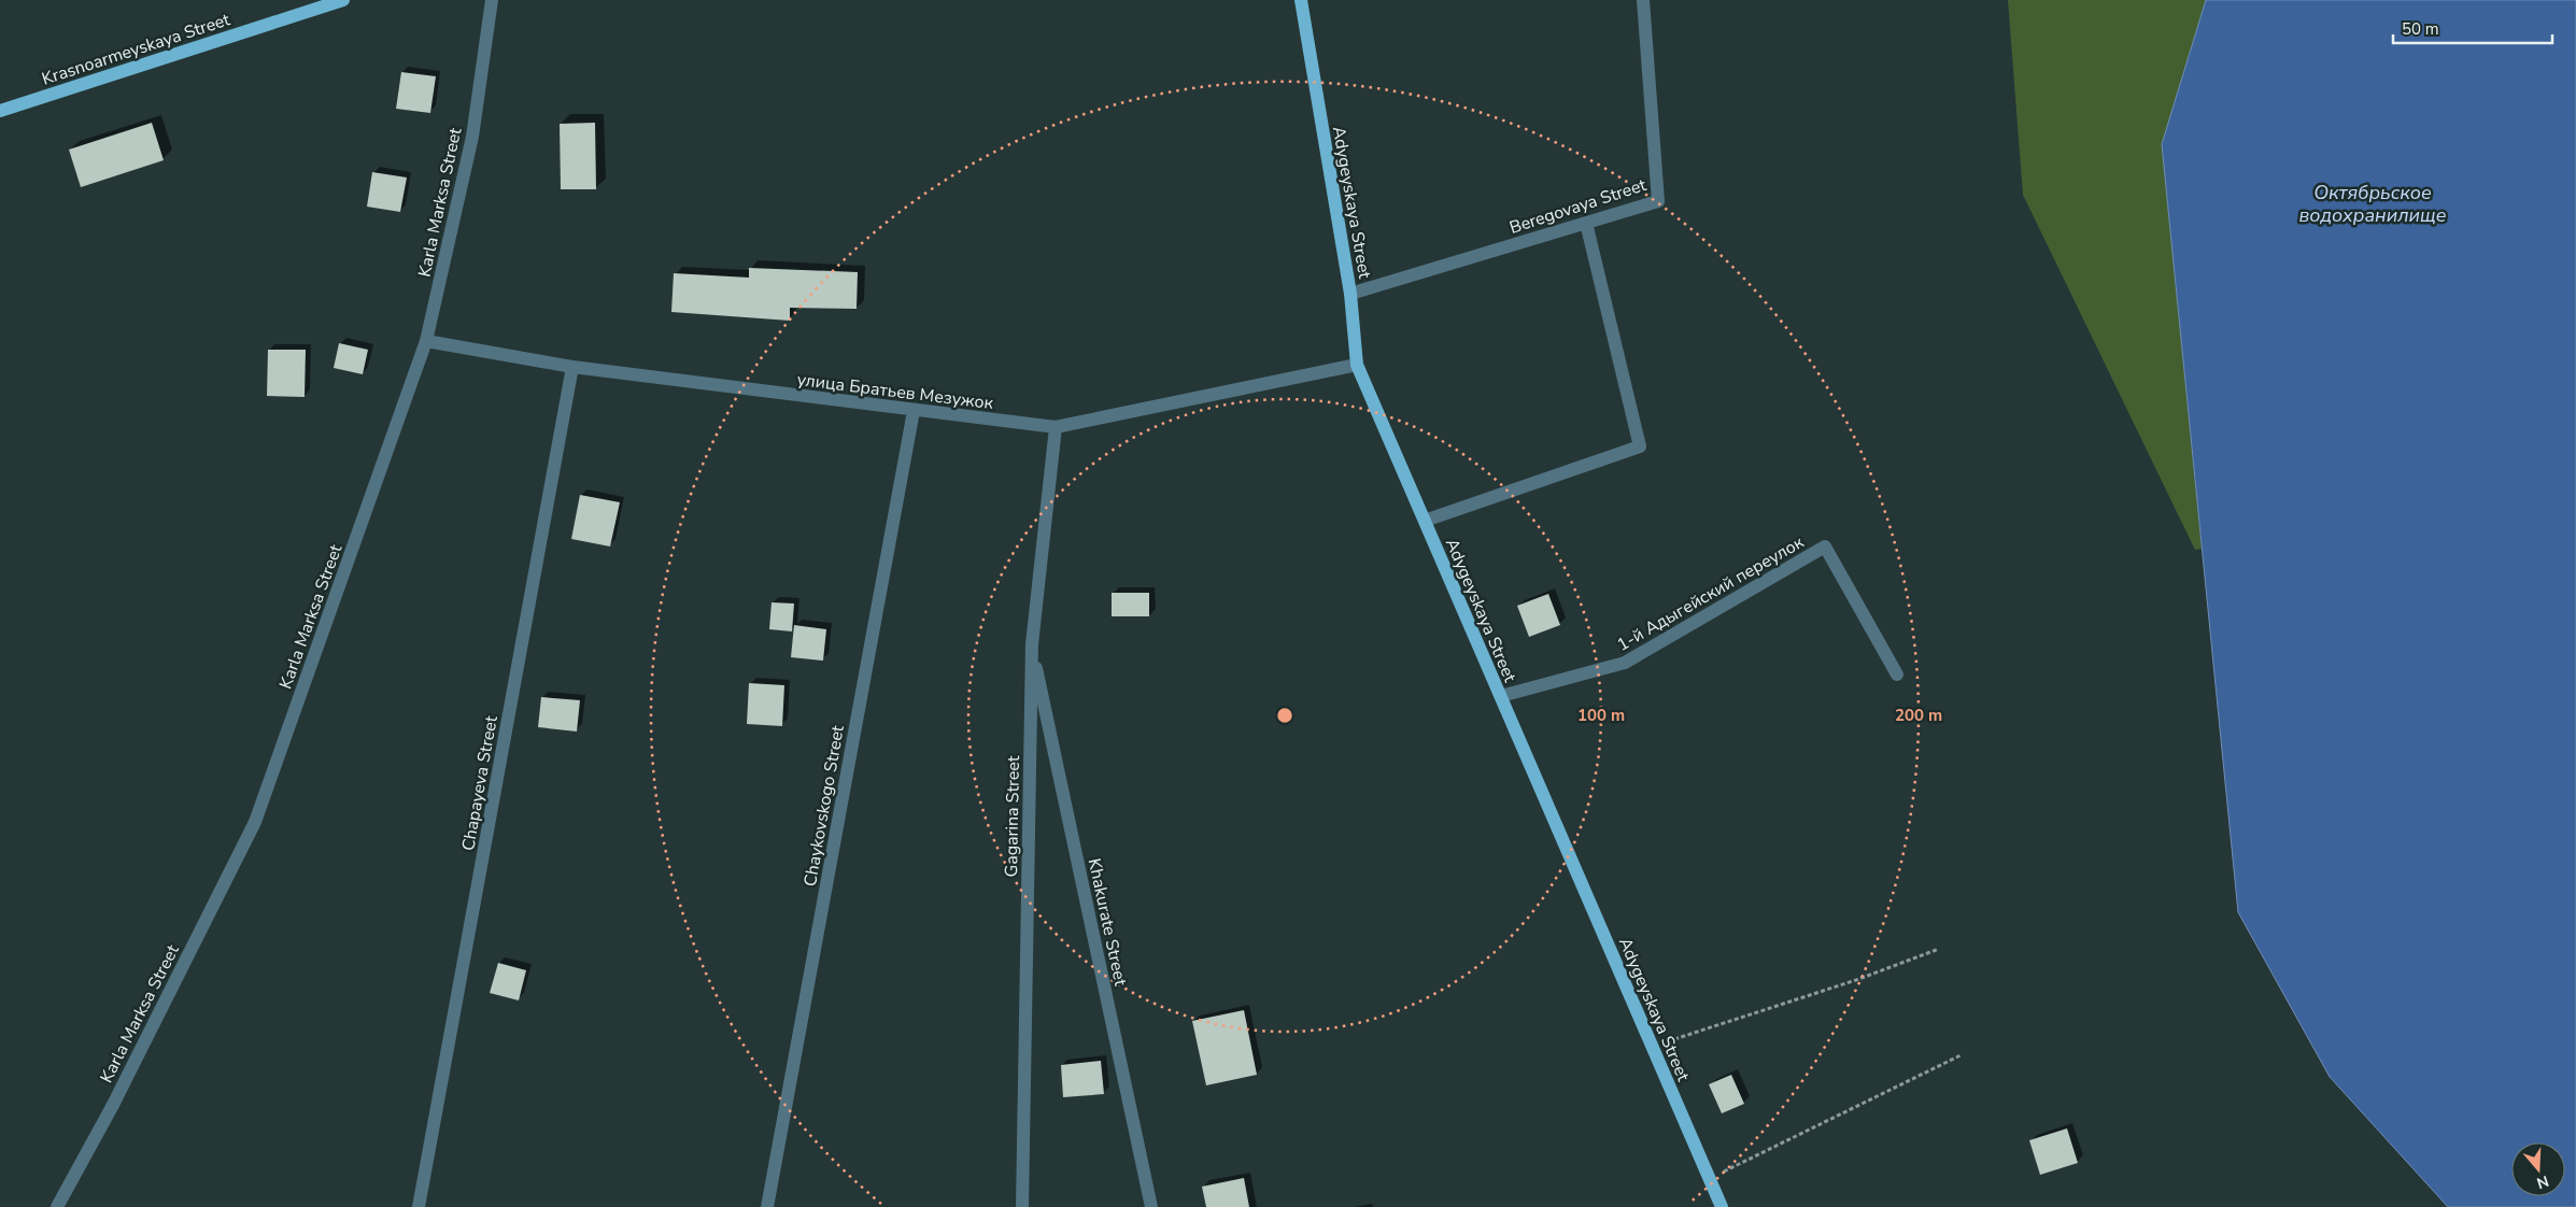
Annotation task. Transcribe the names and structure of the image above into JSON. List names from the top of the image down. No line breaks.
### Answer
{"streets":{"main road":["Krasnoarmeyskaya Street","Adygeyskaya Street"],"street":["Karla Marksa Street","Beregovaya Street","улица Братьев Мезужок","1-й Адыгейский переулок","Chapayeva Street","Chaykovskogo Street","Gagarina Street","Khakurate Street"]},"crossings":[["Karla Marksa Street","улица Братьев Мезужок"],["Adygeyskaya Street","Beregovaya Street"],["Adygeyskaya Street","улица Братьев Мезужок"],["Adygeyskaya Street","1-й Адыгейский переулок"],["улица Братьев Мезужок","Chapayeva Street"],["улица Братьев Мезужок","Chaykovskogo Street"],["улица Братьев Мезужок","Gagarina Street"],["Gagarina Street","Khakurate Street"]],"water":["Октябрьское водохранилище"],"scale_bar":"50 m","north":"bottom","rings":["100 m","200 m"]}
